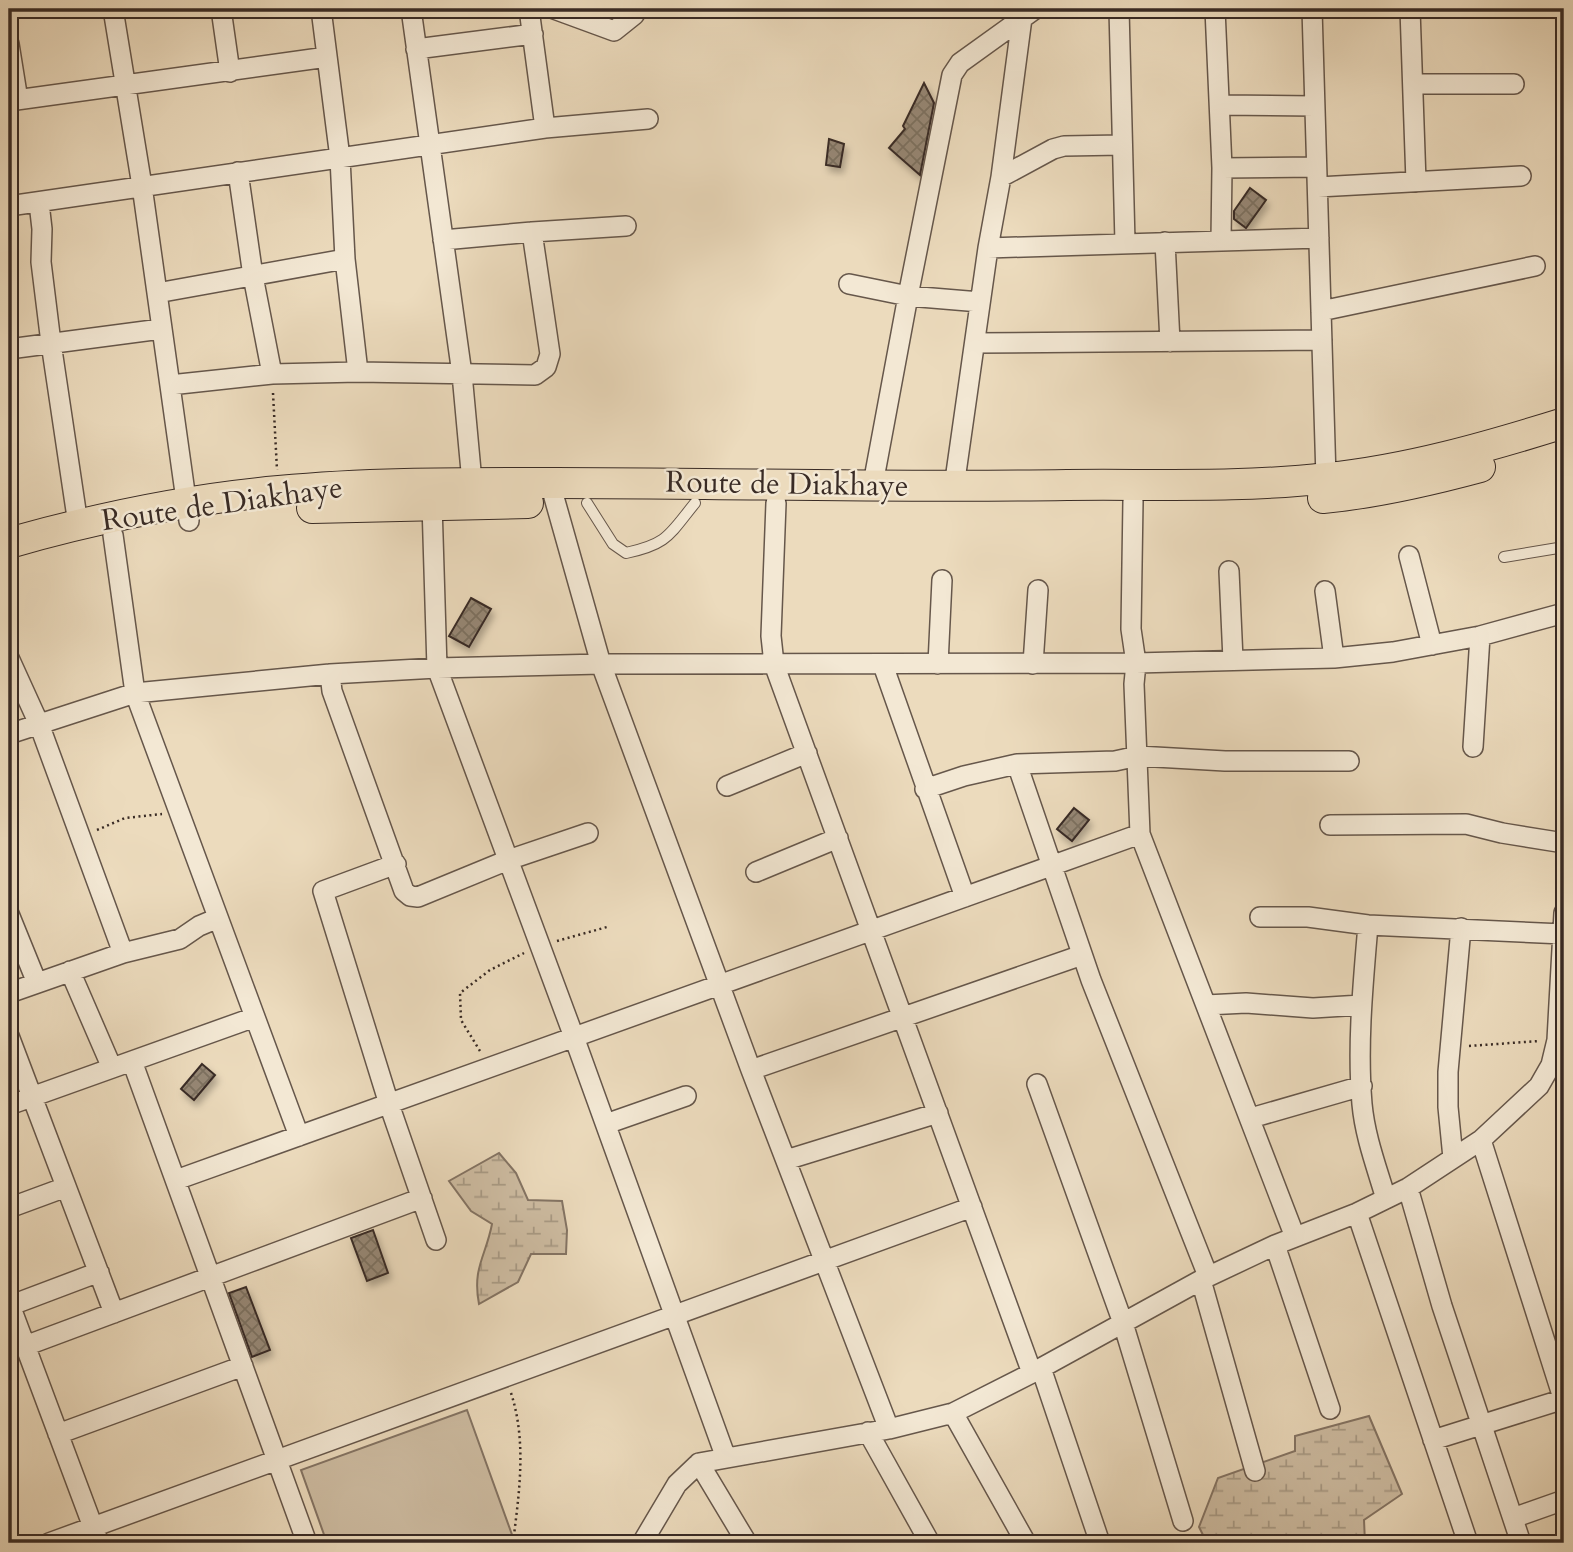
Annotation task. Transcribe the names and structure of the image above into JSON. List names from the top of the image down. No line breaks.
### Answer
{"streets":{"main road":["Route de Diakhaye"]}}
